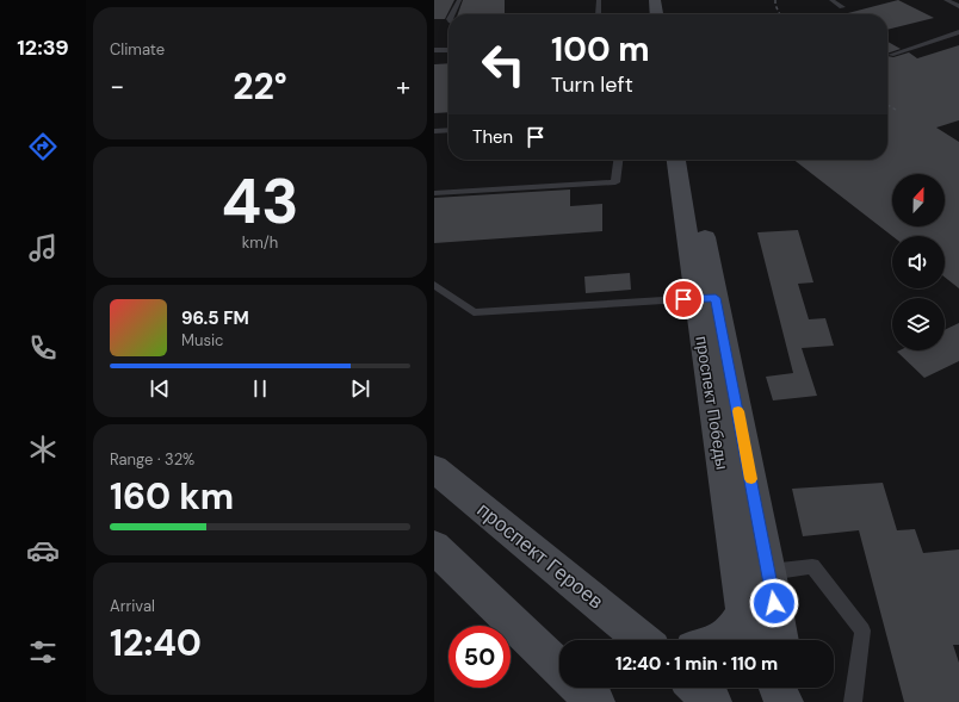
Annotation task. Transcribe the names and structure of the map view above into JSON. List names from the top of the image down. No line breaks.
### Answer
{"streets":{"main road":["проспект Победы","проспект Героев"]},"north":"top","page":{"tabs":"12:39","tile":["Climate",["43","km/h"],["Range · 32%","160 km"],["Arrival","12:40"]],"turn":["100 m","Turn left"],"heat":["−","22°","+"],"then":"Then","song":["96.5 FM","Music"],"limit":"50","trip":"12:40 · 1 min · 110 m"}}
